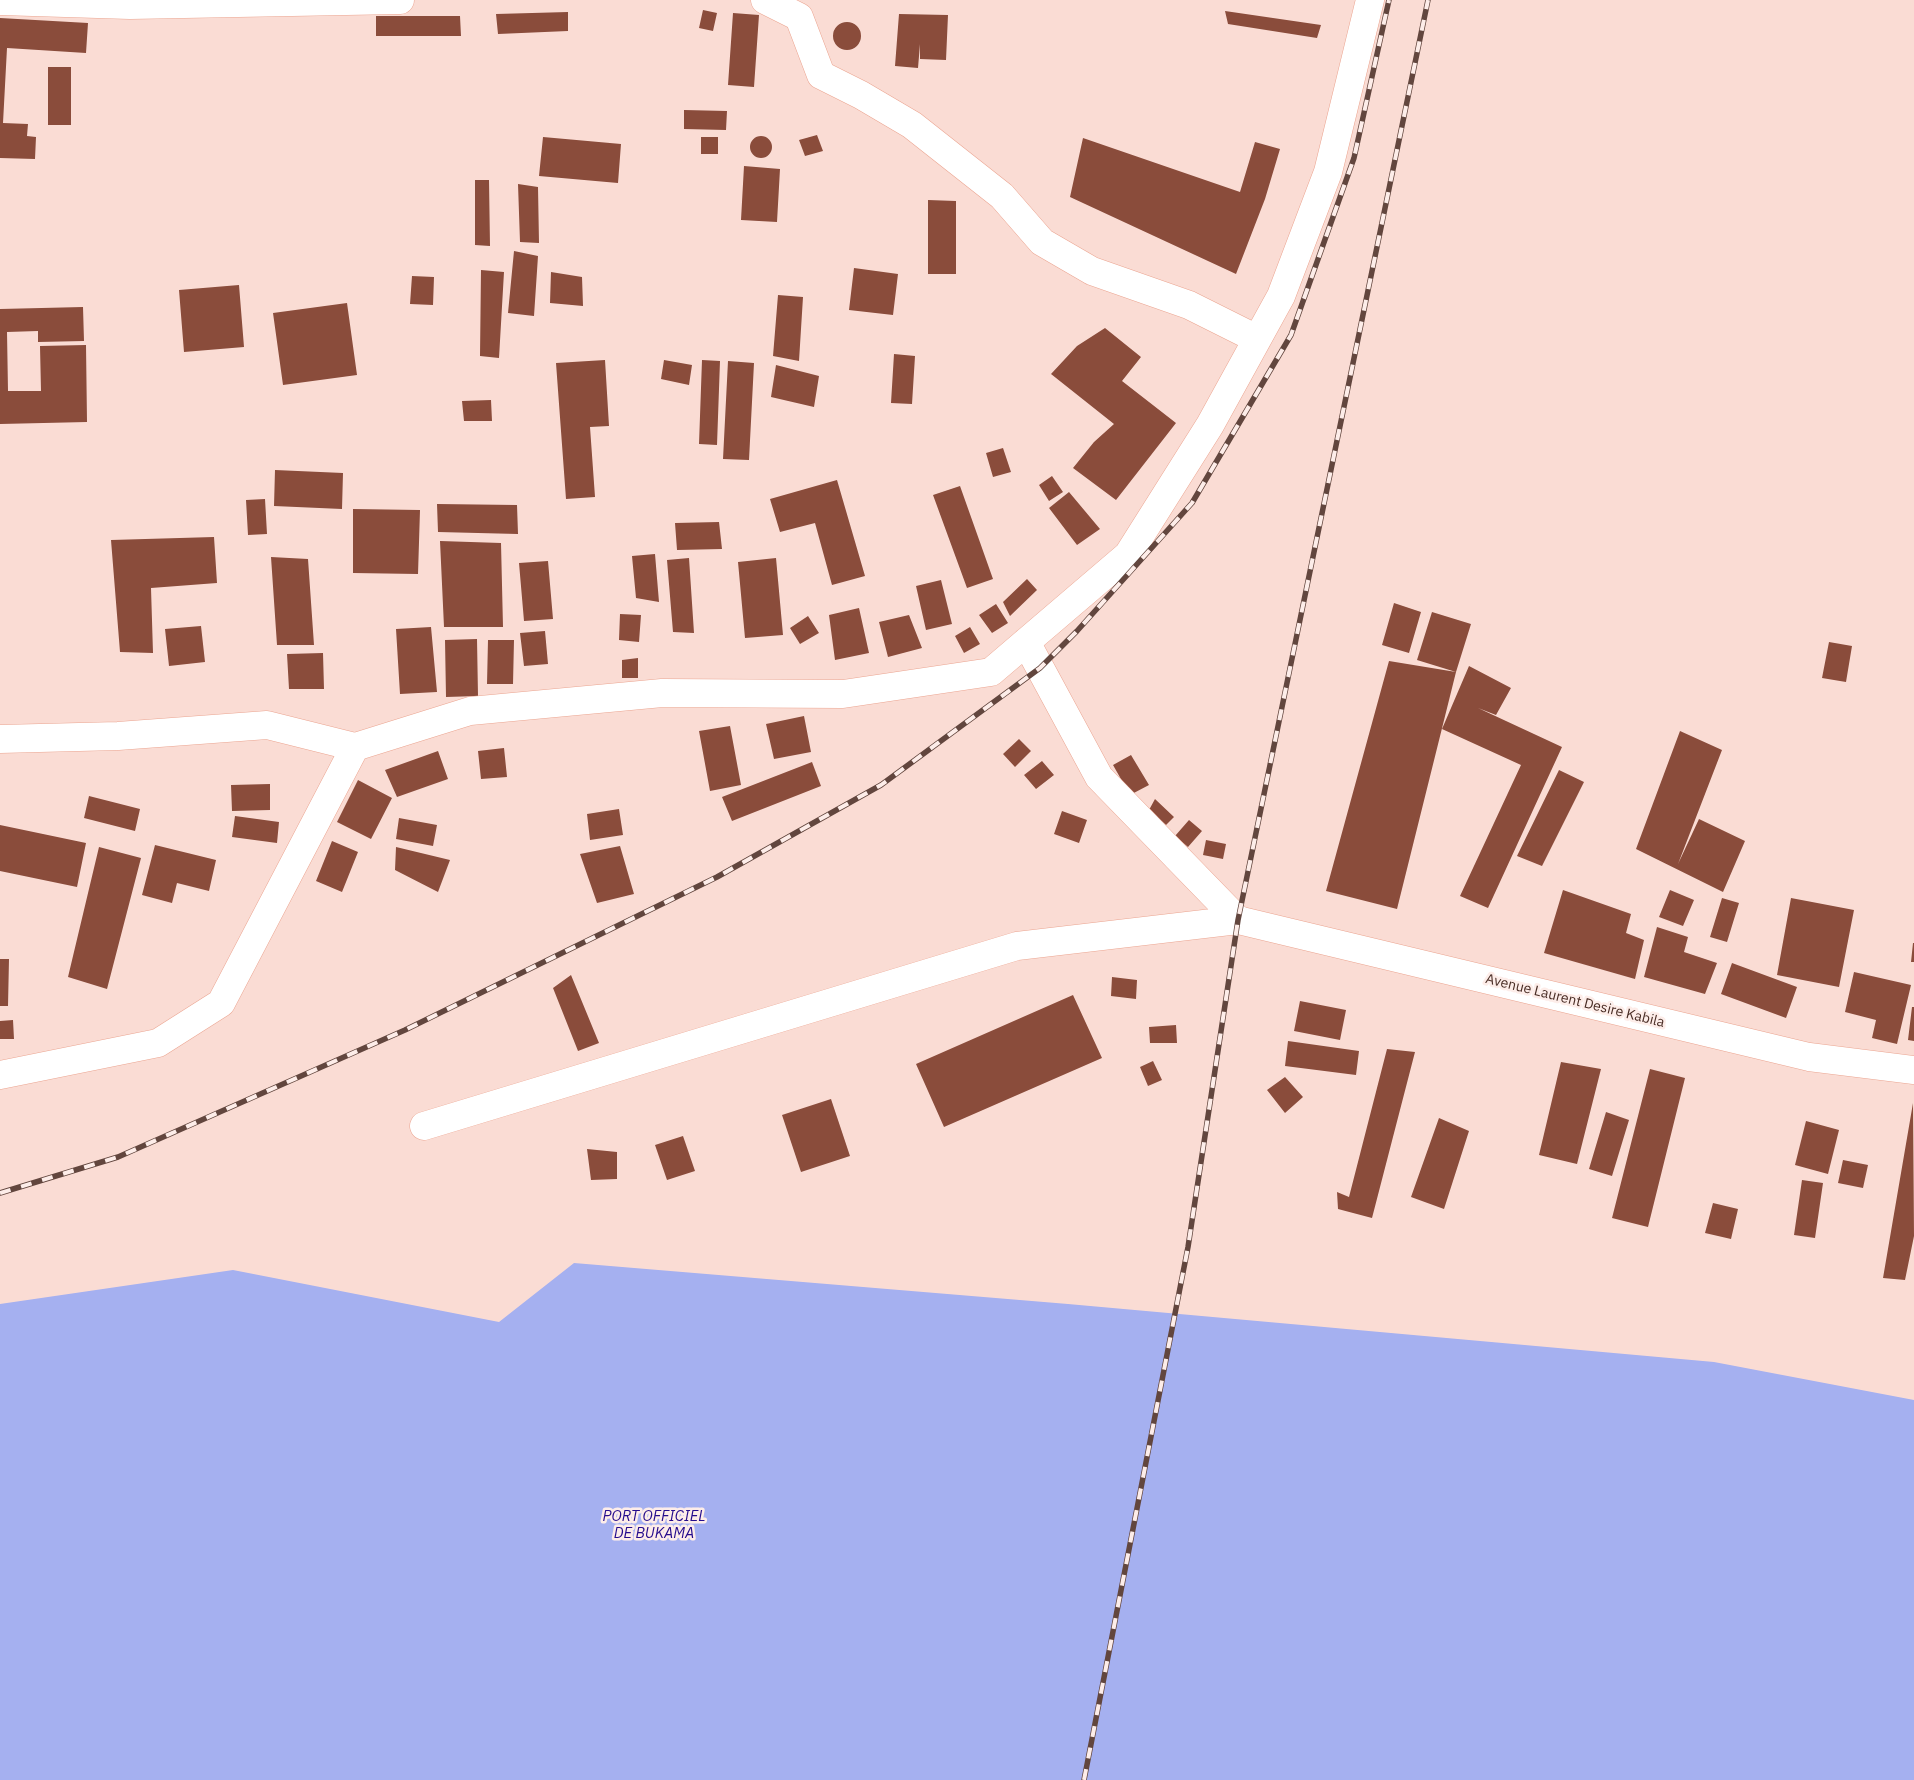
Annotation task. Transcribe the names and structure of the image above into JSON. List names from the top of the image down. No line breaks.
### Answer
{"streets":{"street":["Avenue Laurent Desire Kabila"]},"water":["PORT OFFICIEL DE BUKAMA"]}
